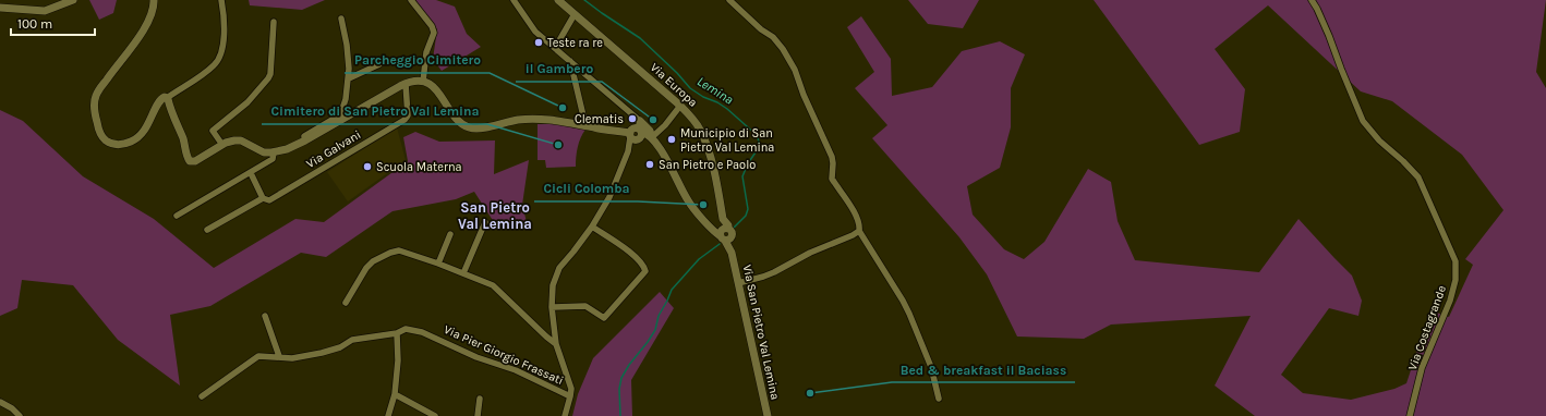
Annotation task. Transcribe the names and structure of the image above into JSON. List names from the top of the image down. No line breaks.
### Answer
{"streets":{"street":["Via Europa","Via Galvani","Via Costagrande","Via San Pietro Val Lemina","Via Pier Giorgio Frassati"]},"crossings":[["Via Europa","Via San Pietro Val Lemina"]],"districts":["San Pietro Val Lemina"],"water":["Lemina"],"places":["Teste ra re","Parcheggio Cimitero","Clematis","il Gambero","Municipio di San Pietro Val Lemina","Cimitero di San Pietro Val Lemina","San Pietro e Paolo","Scuola Materna","Cicli Colomba","Bed & breakfast il Baciass"],"scale_bar":"100 m"}
